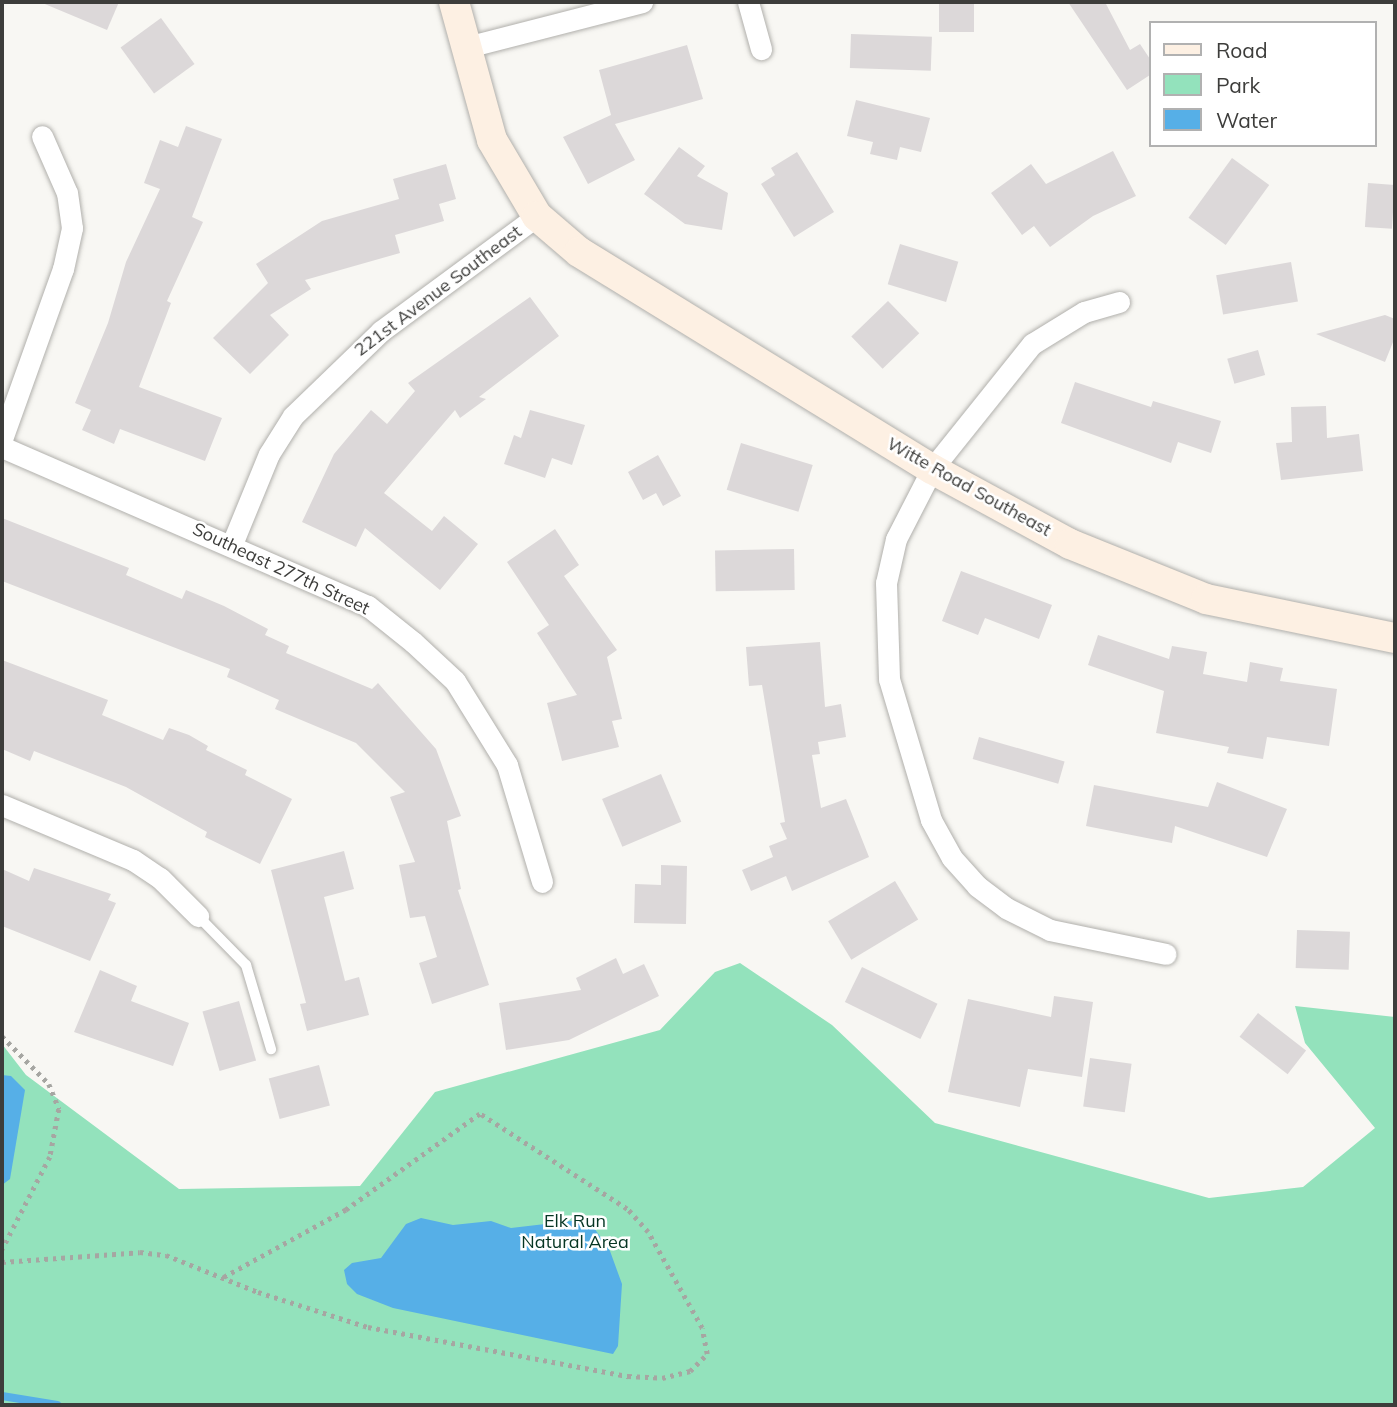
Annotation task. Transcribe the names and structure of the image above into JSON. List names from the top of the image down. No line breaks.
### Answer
{"streets":{"street":["221st Avenue Southeast","Witte Road Southeast","Southeast 277th Street"]},"crossings":[["221st Avenue Southeast","Witte Road Southeast"],["221st Avenue Southeast","Southeast 277th Street"]],"parks":["Elk Run Natural Area"],"legend":["Road","Park","Water"]}
